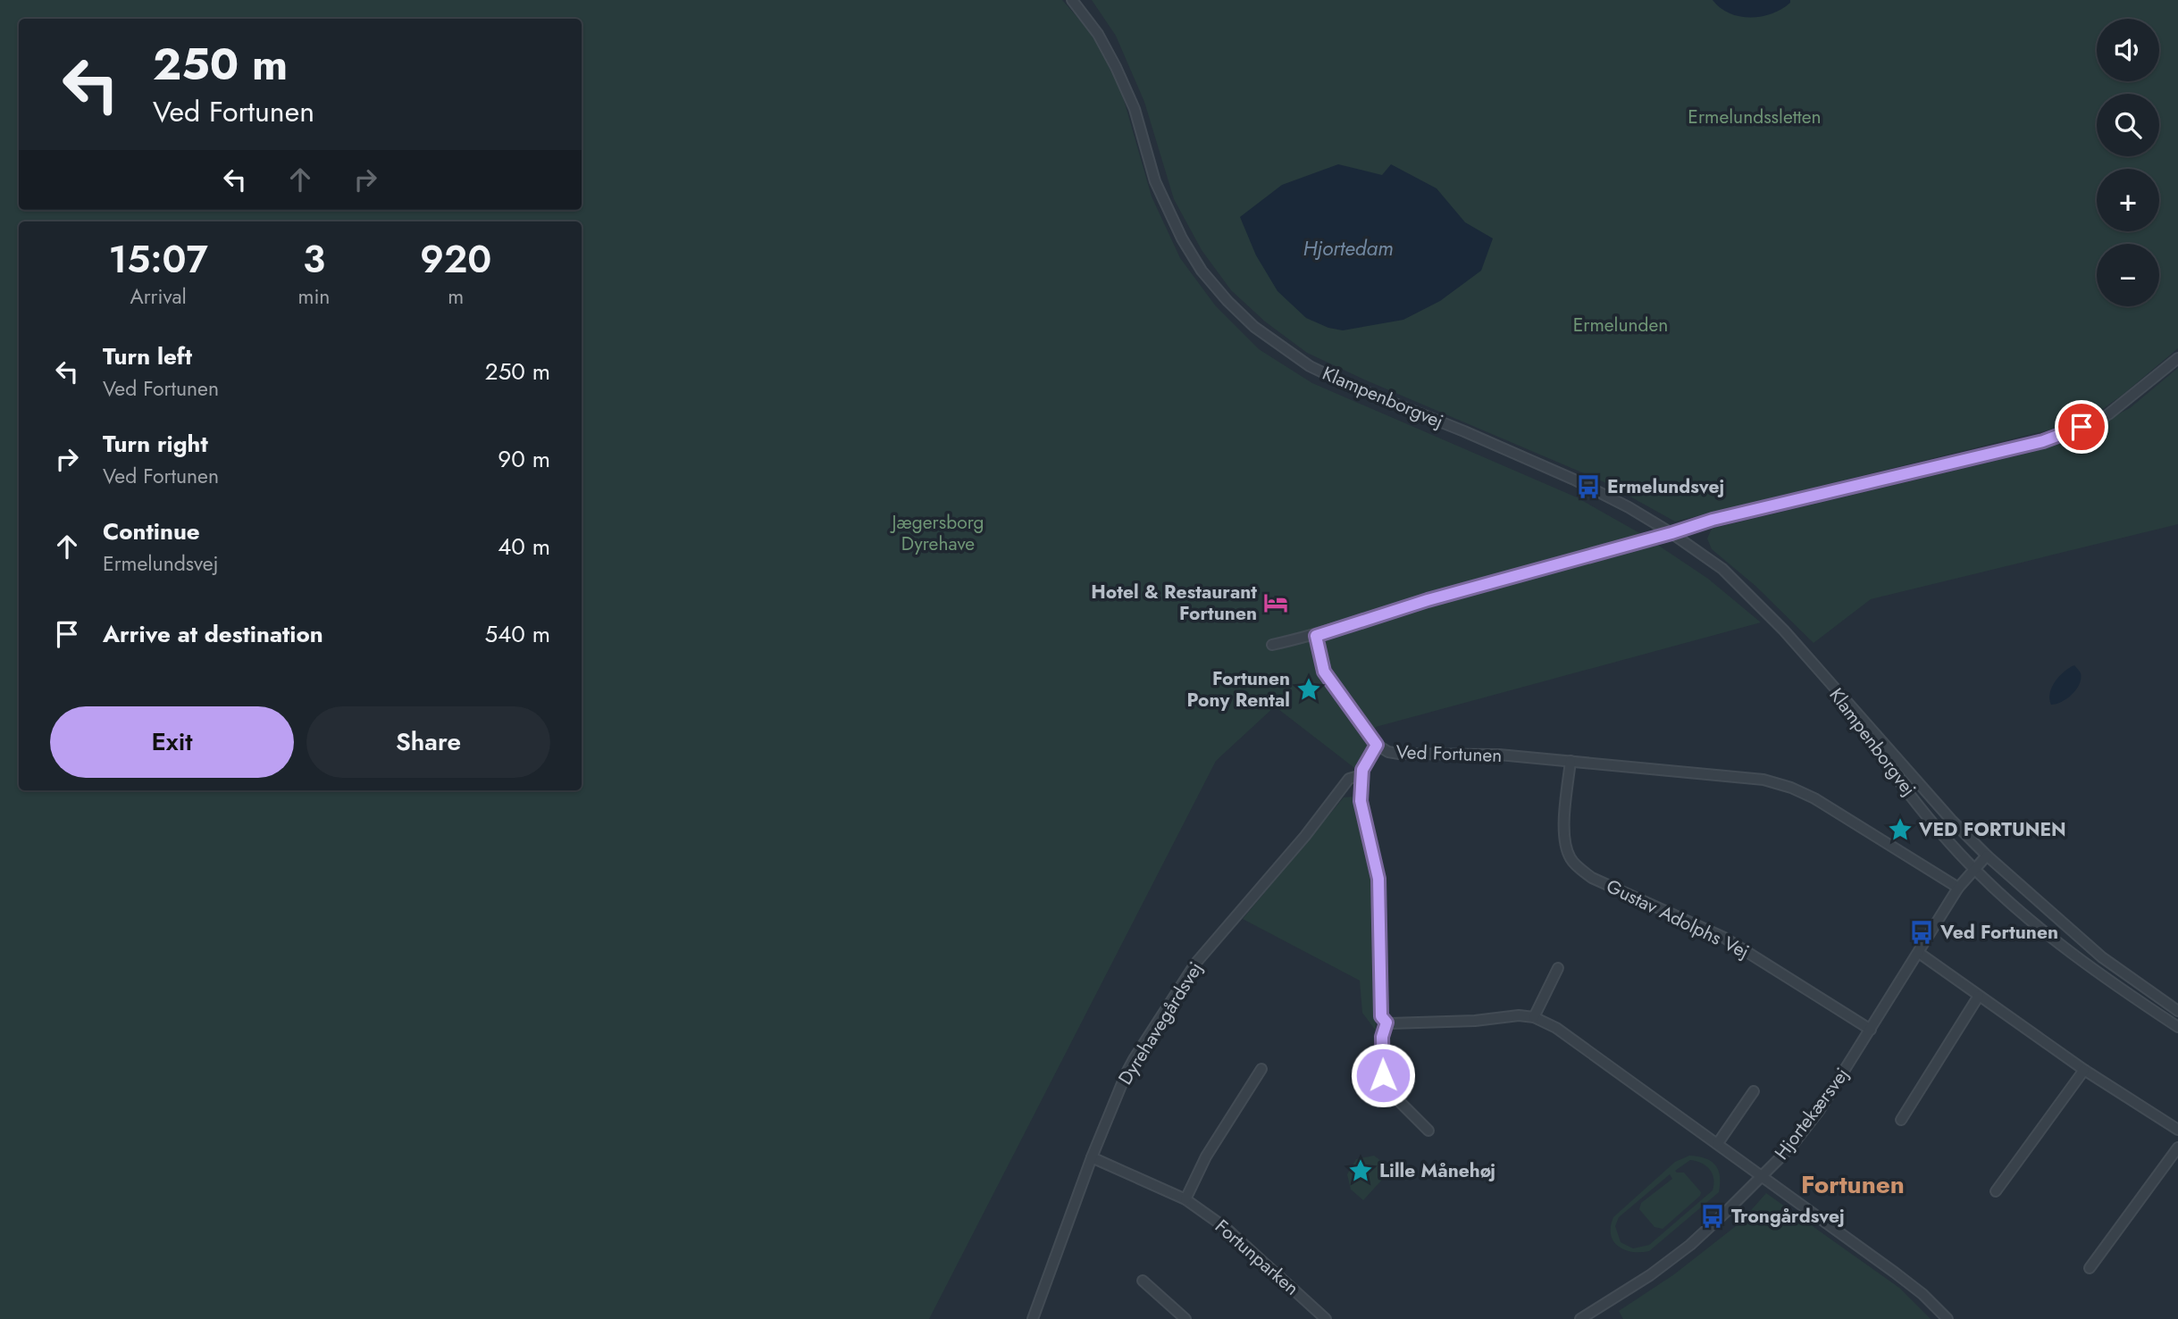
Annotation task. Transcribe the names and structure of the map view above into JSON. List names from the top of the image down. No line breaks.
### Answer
{"streets":{"street":["Klampenborgvej","Ved Fortunen","Gustav Adolphs Vej","Dyrehavegårdsvej","Hjortekærsvej","Fortunparken"]},"crossings":[["Klampenborgvej","Hjortekærsvej"],["Ved Fortunen","Gustav Adolphs Vej"],["Ved Fortunen","Hjortekærsvej"],["Gustav Adolphs Vej","Hjortekærsvej"],["Dyrehavegårdsvej","Fortunparken"]],"districts":["Fortunen"],"water":["Hjortedam"],"parks":["Ermelundssletten","Ermelunden","Jægersborg Dyrehave"],"places":{"bus stop":["Ermelundsvej","Ved Fortunen","Trongårdsvej"],"hotel":["Hotel & Restaurant Fortunen"],"place":["Fortunen Pony Rental","VED FORTUNEN","Lille Månehøj"]},"page":{"map_buttons":["+","−"],"turn":["250 m","Ved Fortunen"],"eta":["15:07","Arrival","3","min","920","m"],"list":[{"name":"Turn left","note":"Ved Fortunen","value":"250 m"},{"name":"Turn right","note":"Ved Fortunen","value":"90 m"},{"name":"Continue","note":"Ermelundsvej","value":"40 m"},{"name":"Arrive at destination","value":"540 m"}],"buttons":["Exit","Share"]}}
